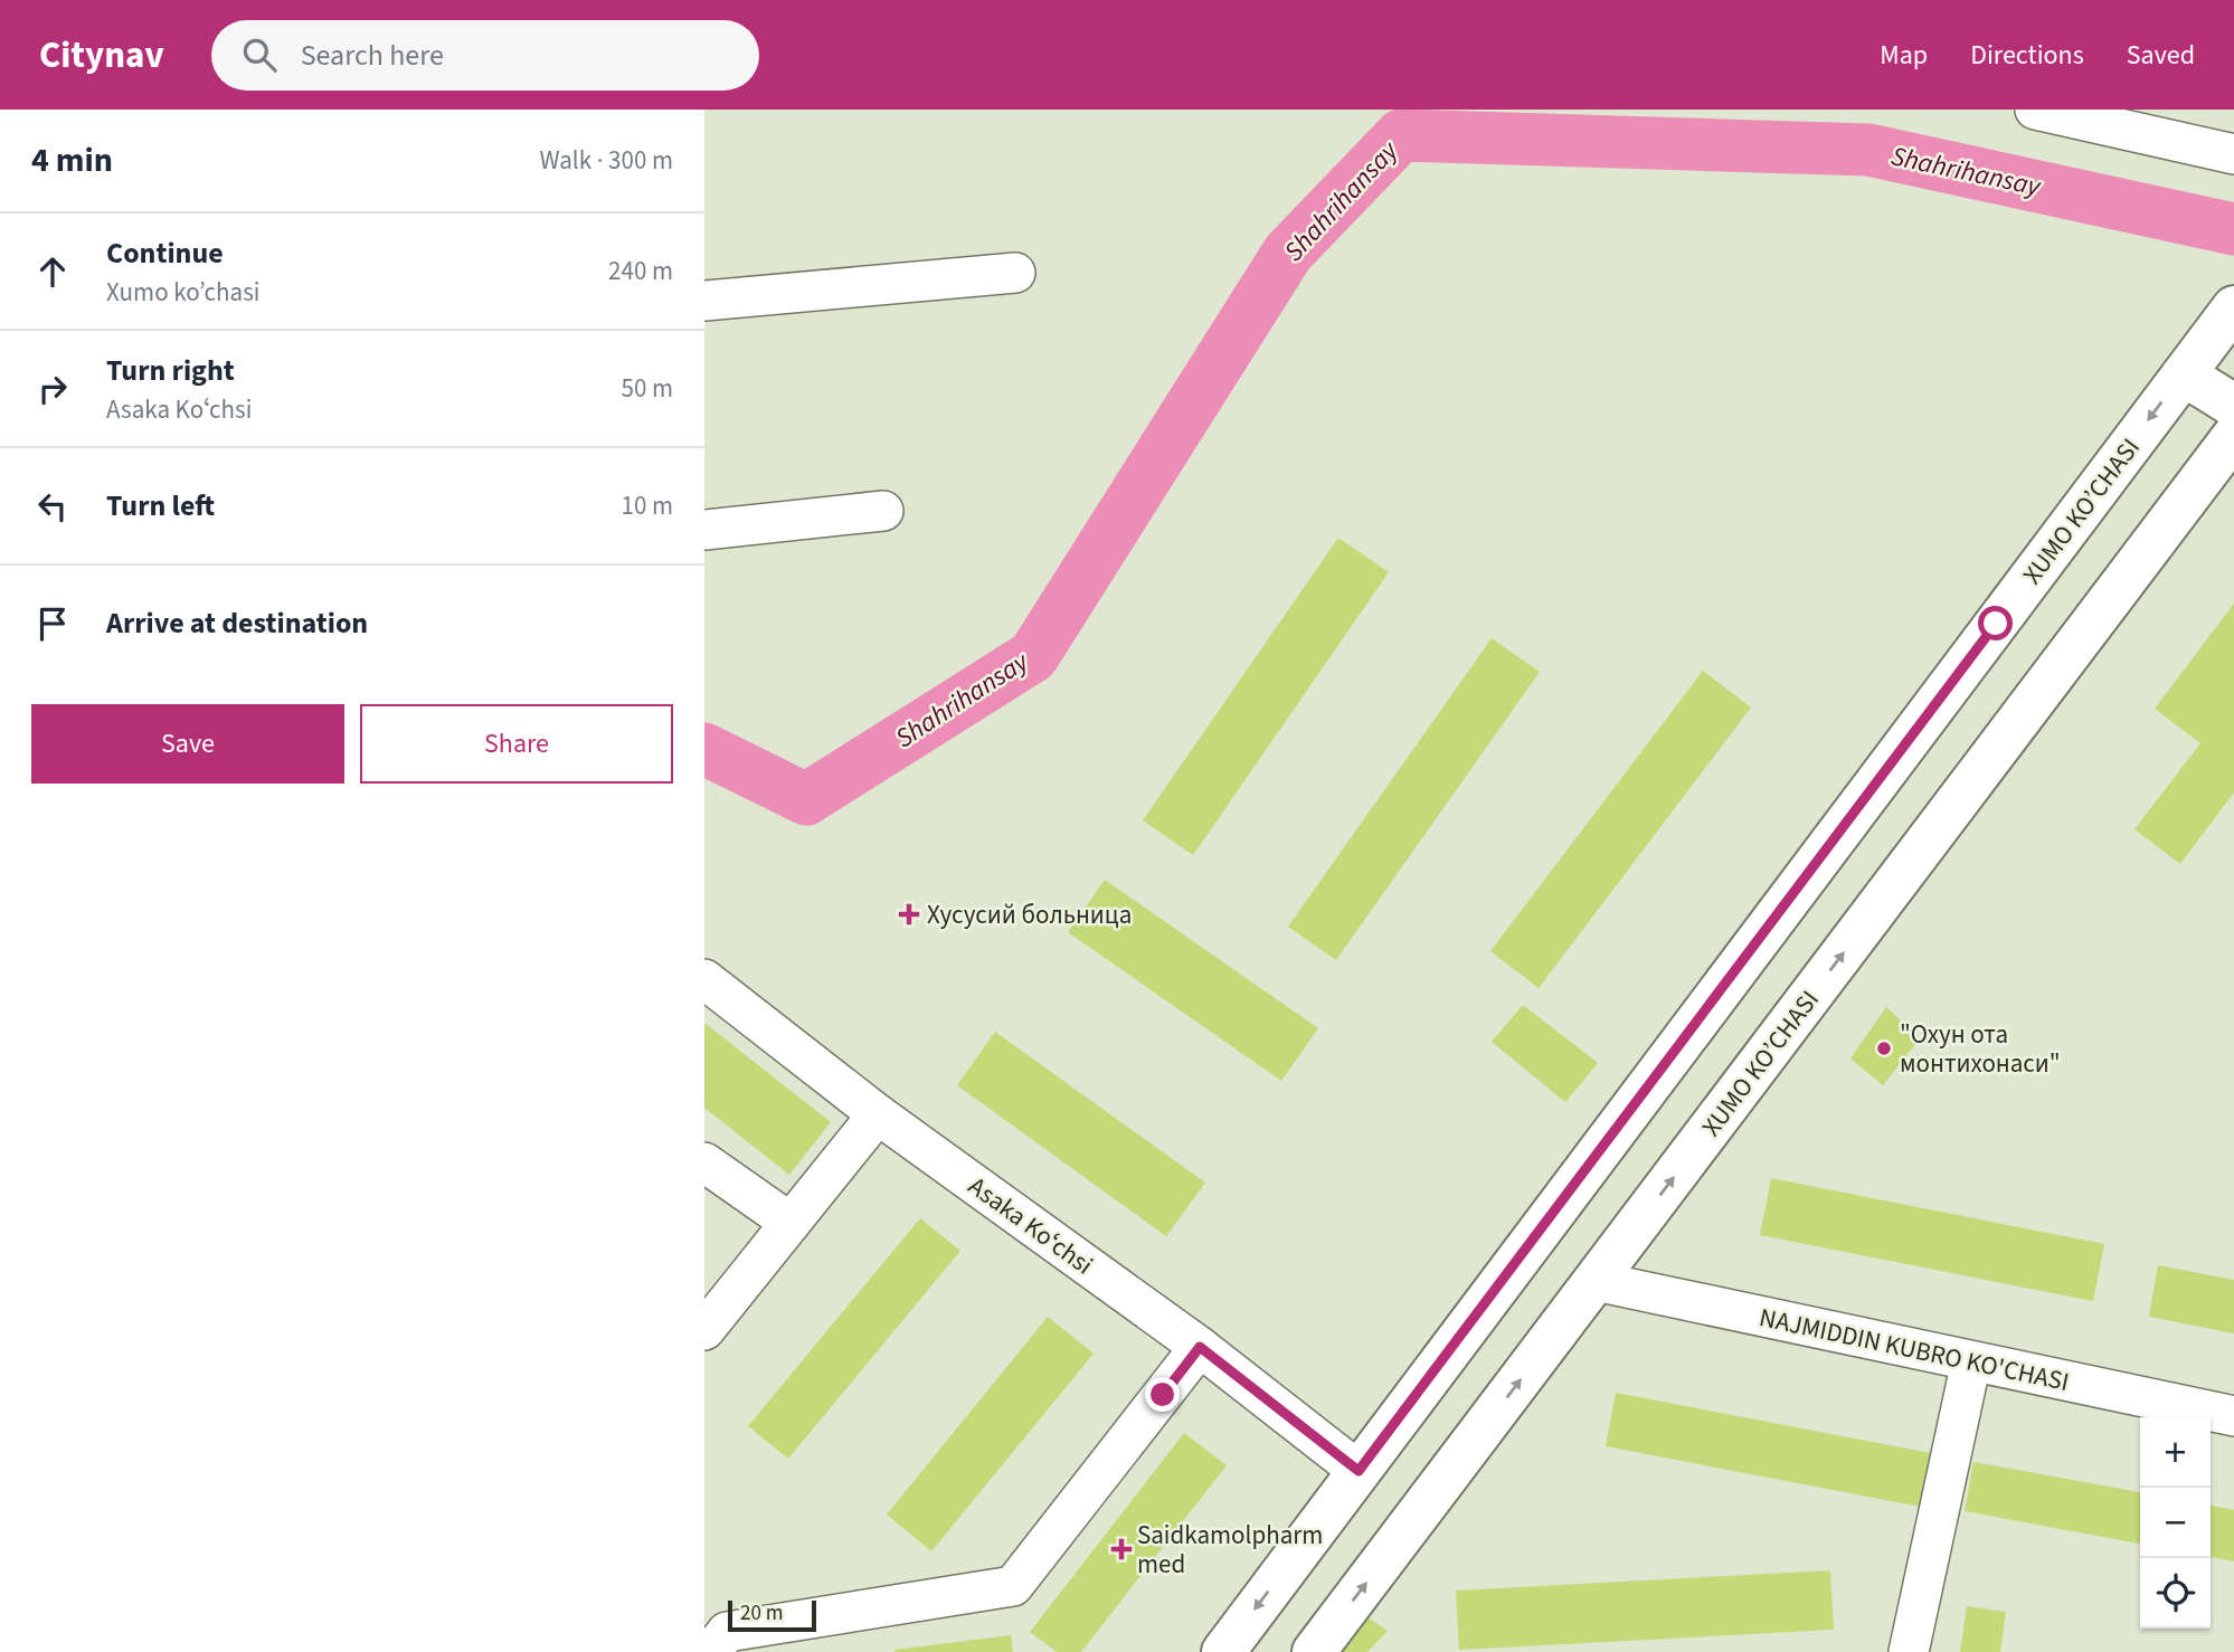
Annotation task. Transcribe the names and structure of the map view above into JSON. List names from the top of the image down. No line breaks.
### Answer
{"streets":{"main road":["XUMO KO’CHASI"],"street":["Asaka Koʻchsi","NAJMIDDIN KUBRO KO'CHASI"]},"crossings":[["XUMO KO’CHASI","Asaka Koʻchsi"],["XUMO KO’CHASI","NAJMIDDIN KUBRO KO'CHASI"]],"water":["Shahrihansay"],"places":{"health":["Хусусий больница","Saidkamolpharm med"],"other":["\"Охун ота монтихонаси\""]},"scale_bar":"20 m","page":{"header":"Citynav","search":"Search here","nav":["Map","Directions","Saved"],"heading":["4 min","Walk · 300 m"],"list":[["Continue","Xumo ko’chasi","240 m"],["Turn right","Asaka Koʻchsi","50 m"],["Turn left","10 m"],"Arrive at destination"],"buttons":["Save","Share"],"map_buttons":["+","−"],"scale":"20 m"}}
